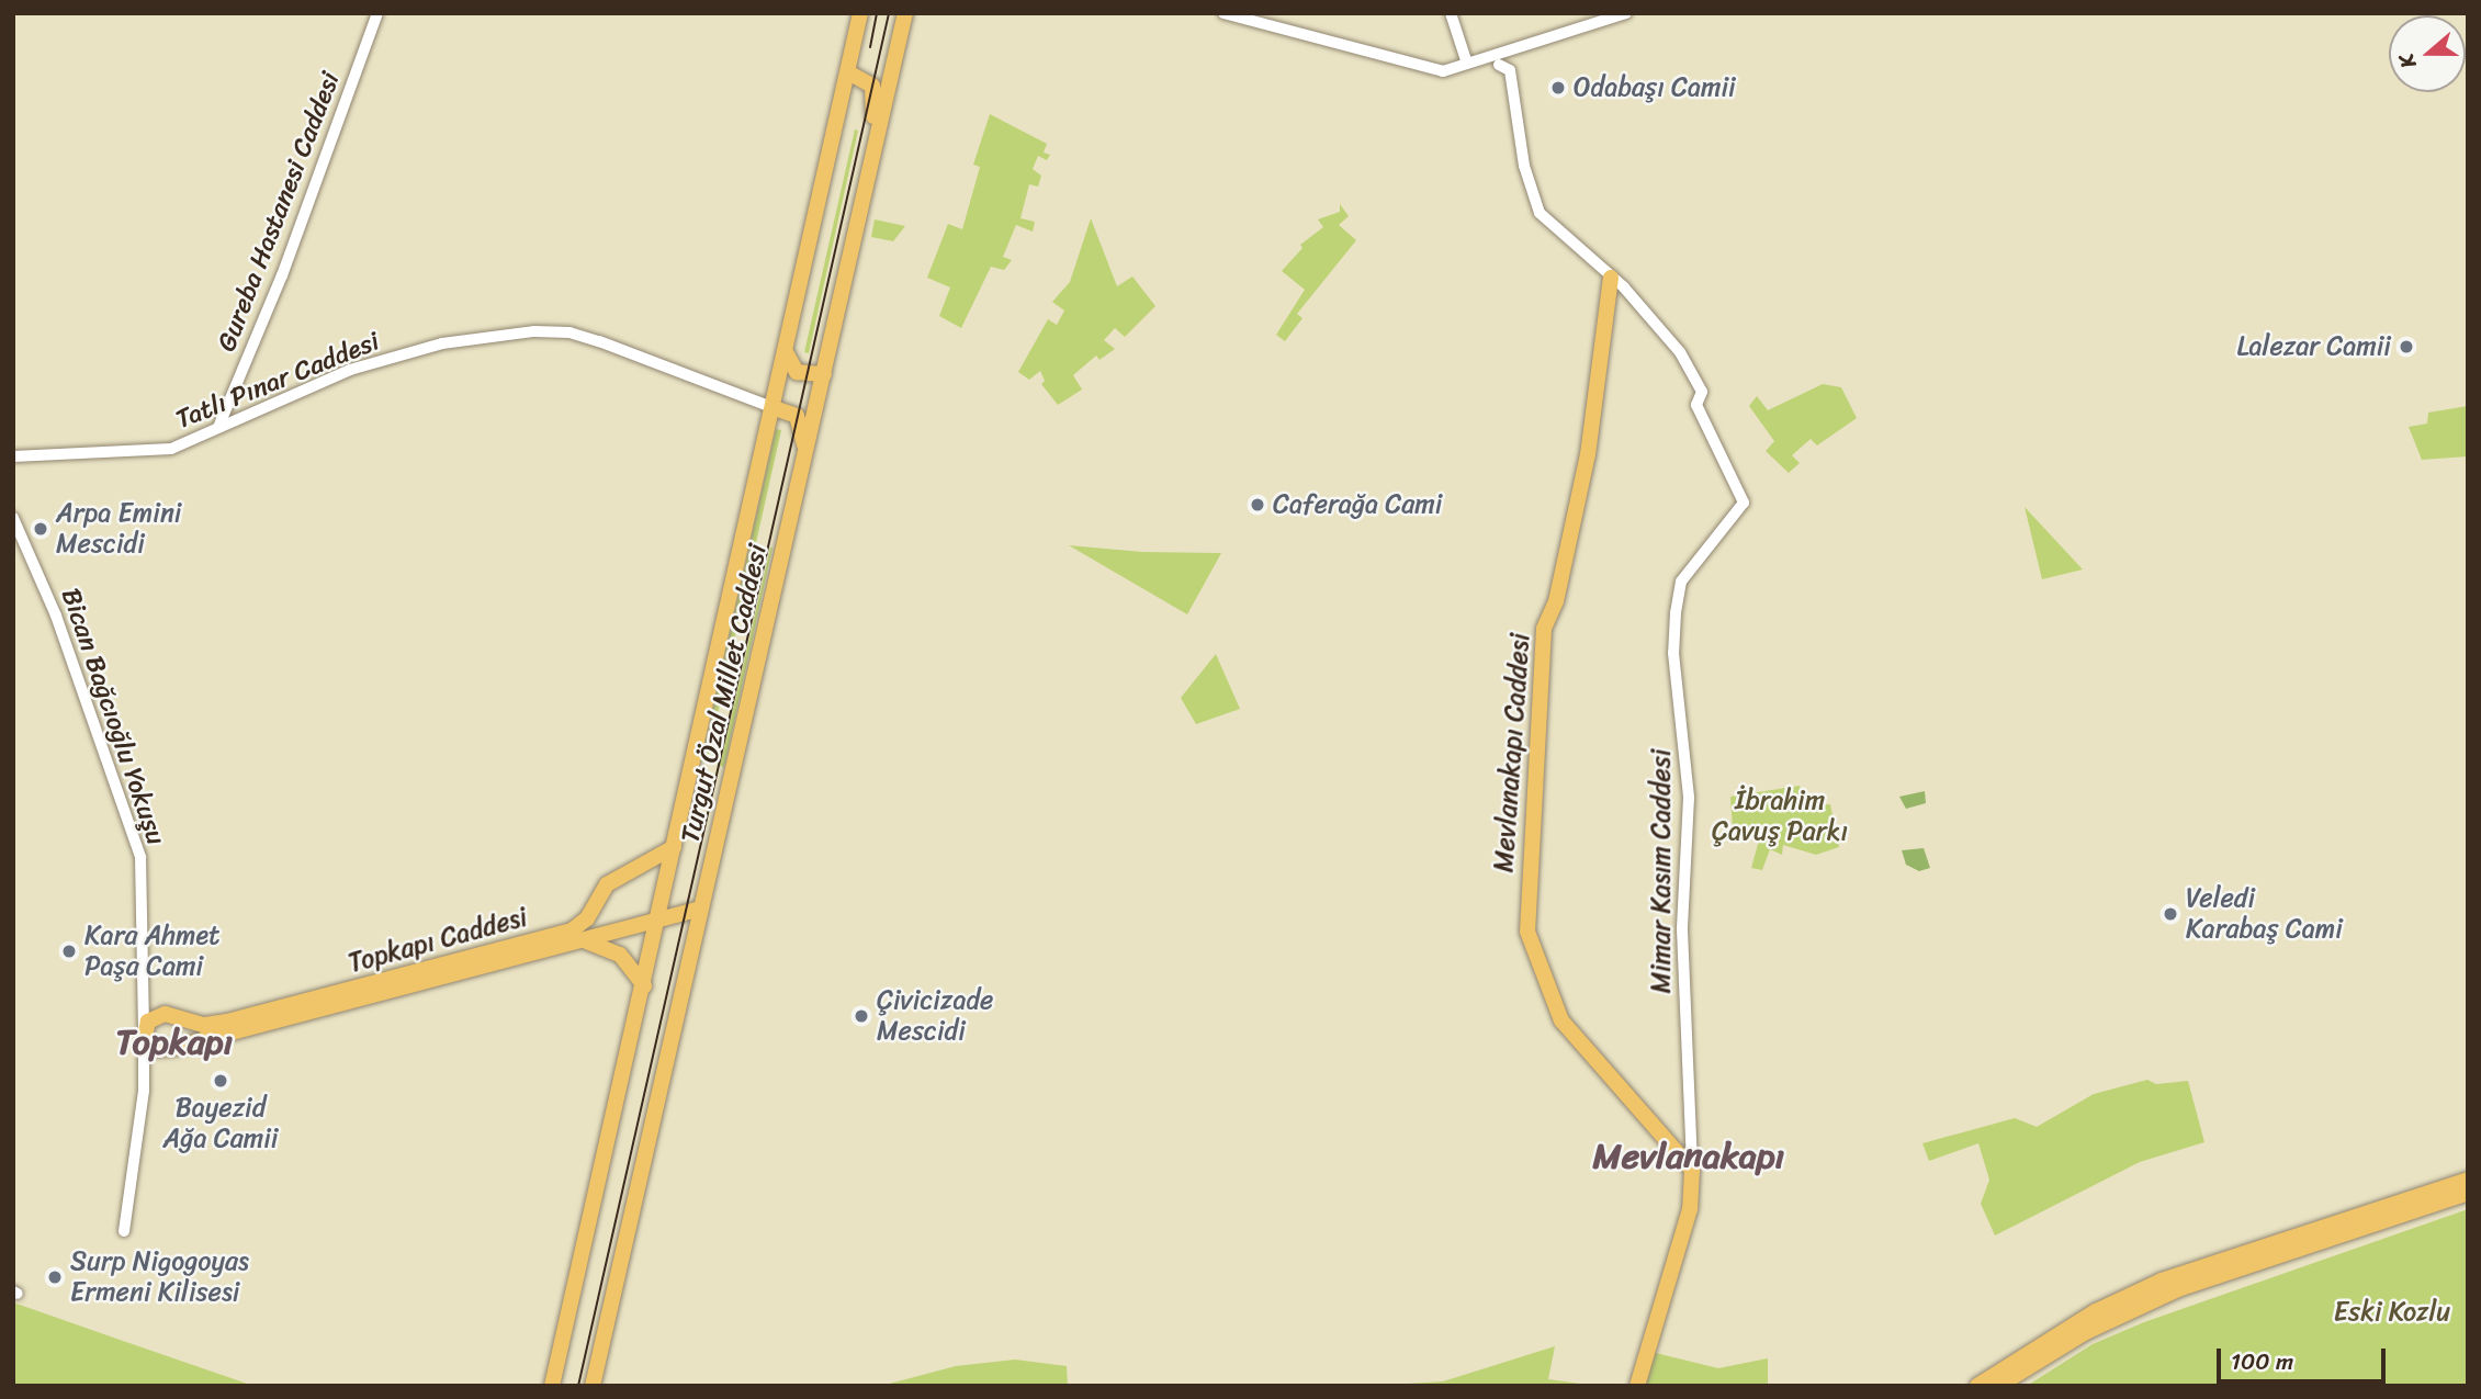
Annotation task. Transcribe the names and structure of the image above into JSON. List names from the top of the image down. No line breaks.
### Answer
{"streets":{"main road":["Turgut Özal Millet Caddesi","Mevlanakapı Caddesi","Topkapı Caddesi"],"street":["Gureba Hastanesi Caddesi","Tatlı Pınar Caddesi","Bican Bağcıoğlu Yokuşu","Mimar Kasım Caddesi"]},"crossings":[["Gureba Hastanesi Caddesi","Tatlı Pınar Caddesi"],["Tatlı Pınar Caddesi","Turgut Özal Millet Caddesi"],["Turgut Özal Millet Caddesi","Topkapı Caddesi"],["Bican Bağcıoğlu Yokuşu","Topkapı Caddesi"],["Mevlanakapı Caddesi","Mimar Kasım Caddesi"]],"districts":["Topkapı","Mevlanakapı"],"parks":["İbrahim Çavuş Parkı","Eski Kozlu"],"places":["Odabaşı Camii","Lalezar Camii","Caferağa Cami","Arpa Emini Mescidi","Veledi Karabaş Cami","Kara Ahmet Paşa Cami","Çivicizade Mescidi","Bayezid Ağa Camii","Surp Nigogoyas Ermeni Kilisesi"],"scale_bar":"100 m","north":"left"}
